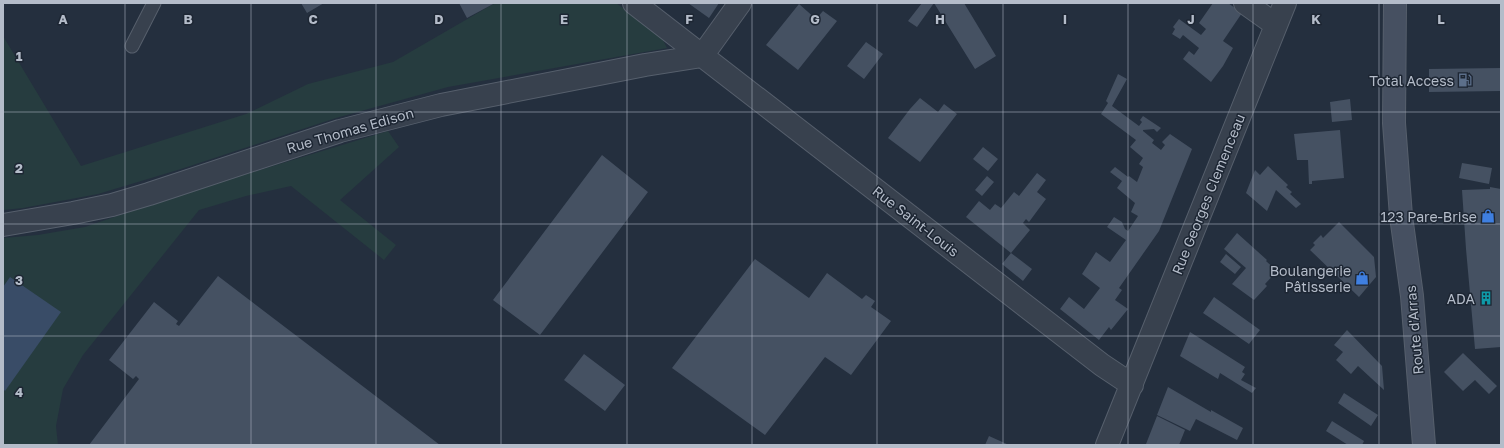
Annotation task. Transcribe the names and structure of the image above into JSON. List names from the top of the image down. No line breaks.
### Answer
{"streets":{"main road":["Route d'Arras"],"street":["Rue Thomas Edison","Rue Georges Clemenceau","Rue Saint-Louis"]},"crossings":[["Rue Thomas Edison","Rue Saint-Louis"],["Rue Georges Clemenceau","Rue Saint-Louis"]],"places":{"fuel station":["Total Access"],"shop":["123 Pare-Brise","Boulangerie Pâtisserie"],"building":["ADA"]},"grid":{"columns":["A","B","C","D","E","F","G","H","I","J","K","L"],"rows":["1","2","3","4"]}}
